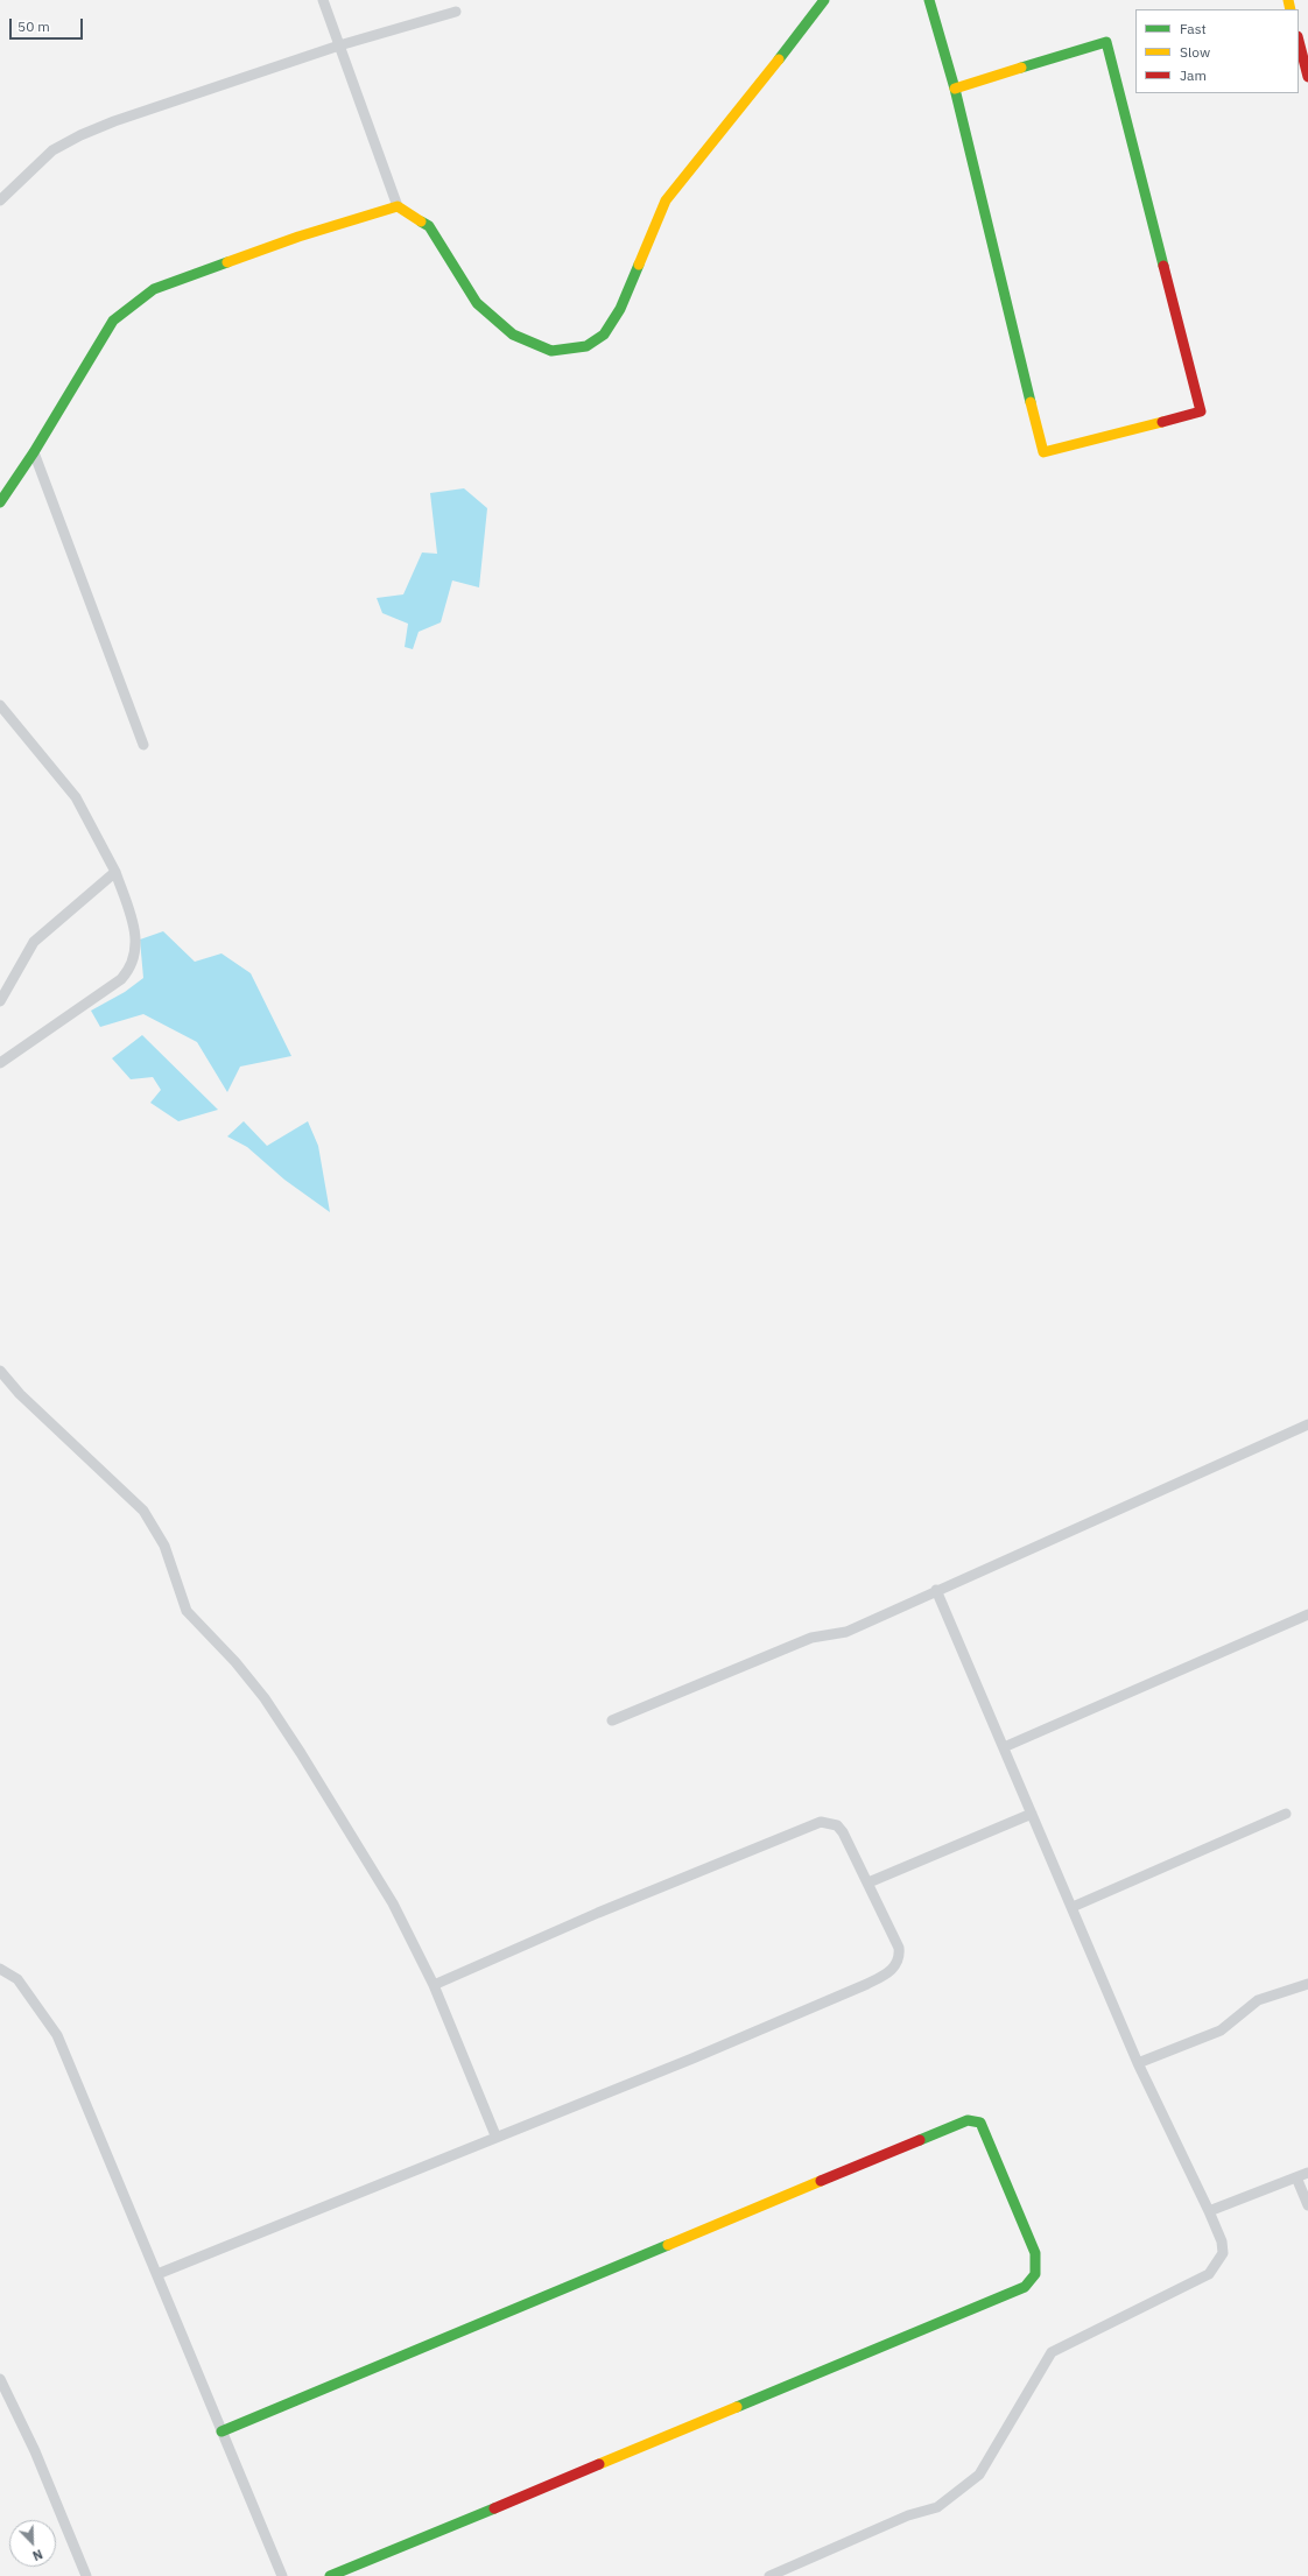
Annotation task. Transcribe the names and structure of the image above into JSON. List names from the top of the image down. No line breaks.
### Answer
{"legend":["Fast","Slow","Jam"],"scale_bar":"50 m","north":"bottom right"}
